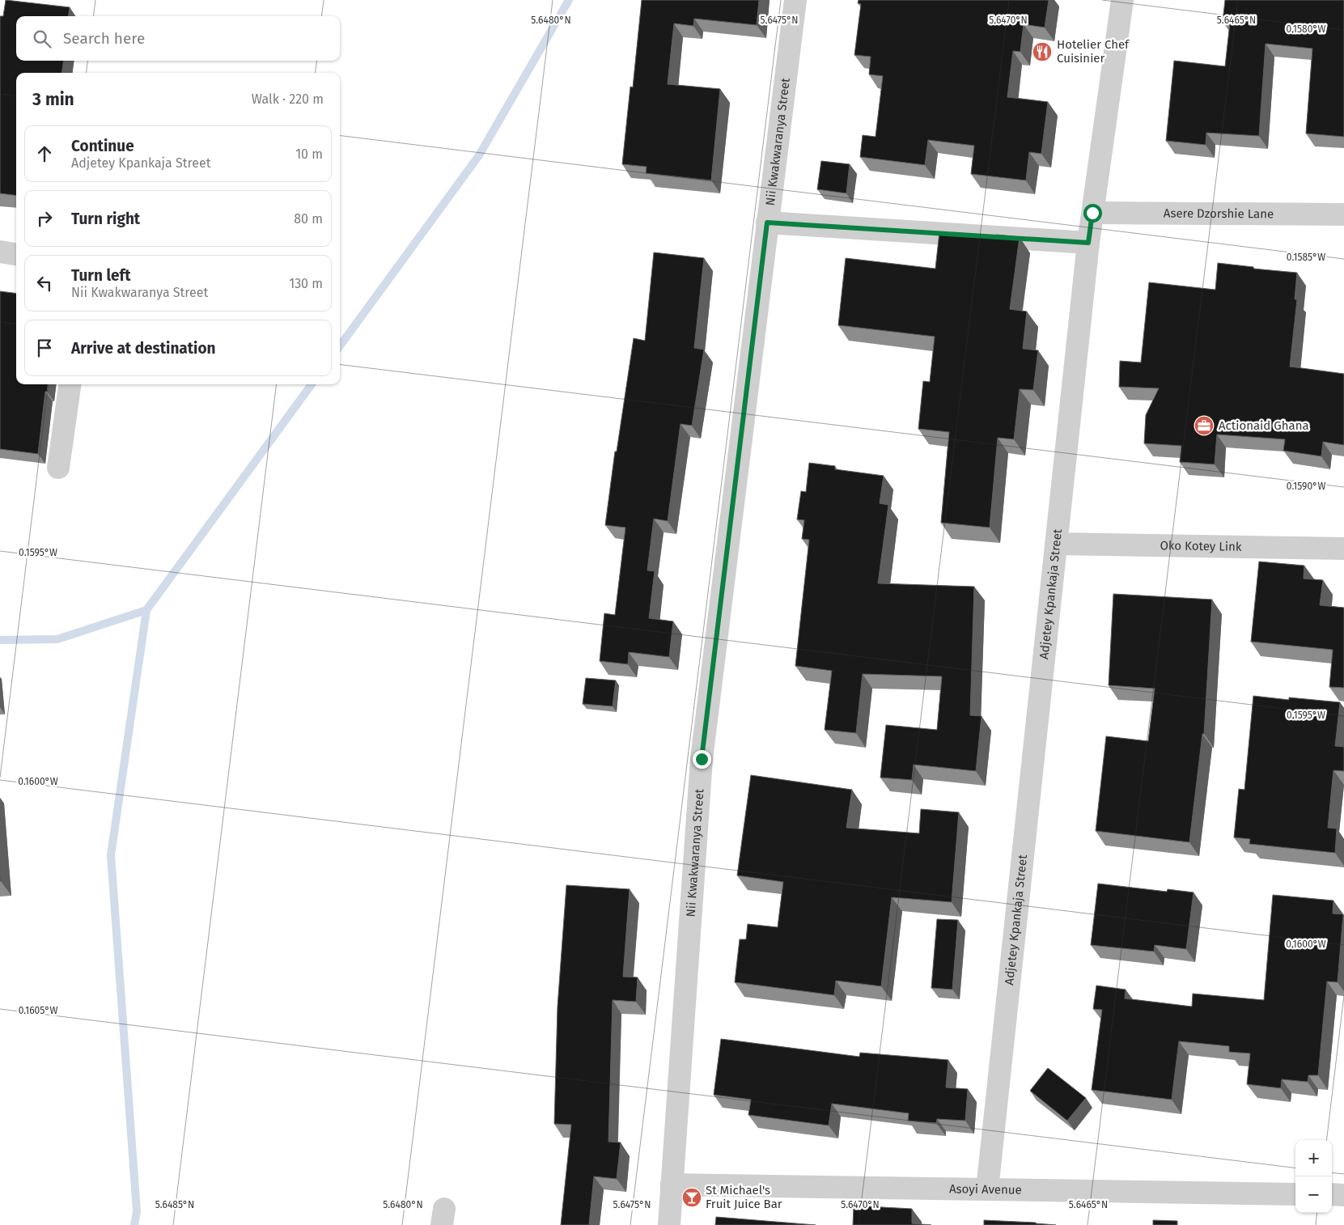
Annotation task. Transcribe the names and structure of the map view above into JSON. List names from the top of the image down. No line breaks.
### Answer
{"streets":{"street":["Nii Kwakwaranya Street","Asere Dzorshie Lane","Oko Kotey Link","Adjetey Kpankaja Street","Asoyi Avenue"]},"crossings":[["Nii Kwakwaranya Street","Asoyi Avenue"],["Asere Dzorshie Lane","Adjetey Kpankaja Street"],["Oko Kotey Link","Adjetey Kpankaja Street"],["Adjetey Kpankaja Street","Asoyi Avenue"]],"places":{"restaurant":["Hotelier Chef Cuisinier"],"office":["Actionaid Ghana"],"bar":["St Michael's Fruit Juice Bar"]},"page":{"search":"Search here","heading":["3 min","Walk · 220 m"],"list":[["Continue","Adjetey Kpankaja Street","10 m"],["Turn right","80 m"],["Turn left","Nii Kwakwaranya Street","130 m"],"Arrive at destination"],"map_buttons":["+","−"]},"coordinates":["5.6480°N","5.6475°N","5.6470°N","5.6465°N","0.1580°W","0.1585°W","0.1590°W","0.1595°W","0.1600°W","0.1605°W","5.6485°N"]}
